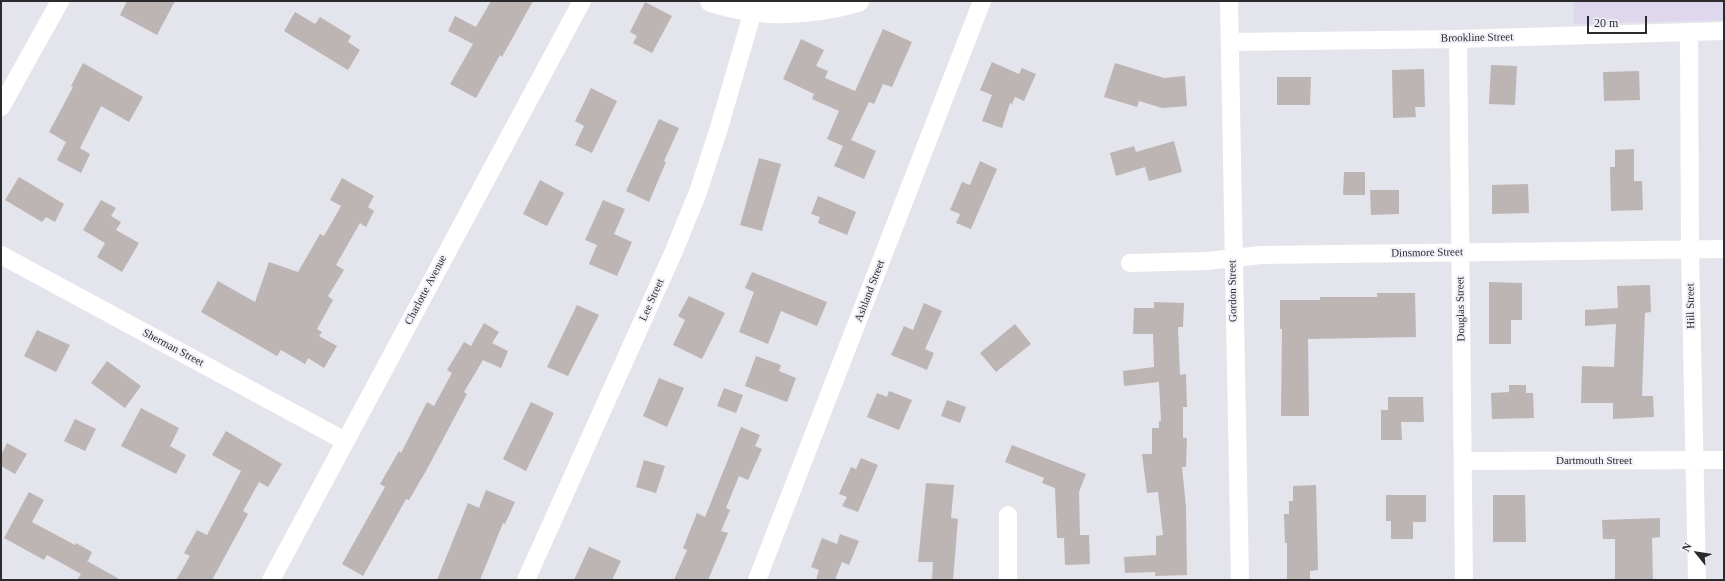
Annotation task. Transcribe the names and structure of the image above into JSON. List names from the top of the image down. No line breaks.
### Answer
{"streets":{"street":["Brookline Street","Dinsmore Street","Charlotte Avenue","Ashland Street","Gordon Street","Lee Street","Hill Street","Douglas Street","Sherman Street","Dartmouth Street"]},"crossings":[["Brookline Street","Gordon Street"],["Brookline Street","Hill Street"],["Brookline Street","Douglas Street"],["Dinsmore Street","Gordon Street"],["Dinsmore Street","Hill Street"],["Dinsmore Street","Douglas Street"],["Charlotte Avenue","Sherman Street"],["Hill Street","Dartmouth Street"],["Douglas Street","Dartmouth Street"]],"scale_bar":"20 m","north":"top left"}
